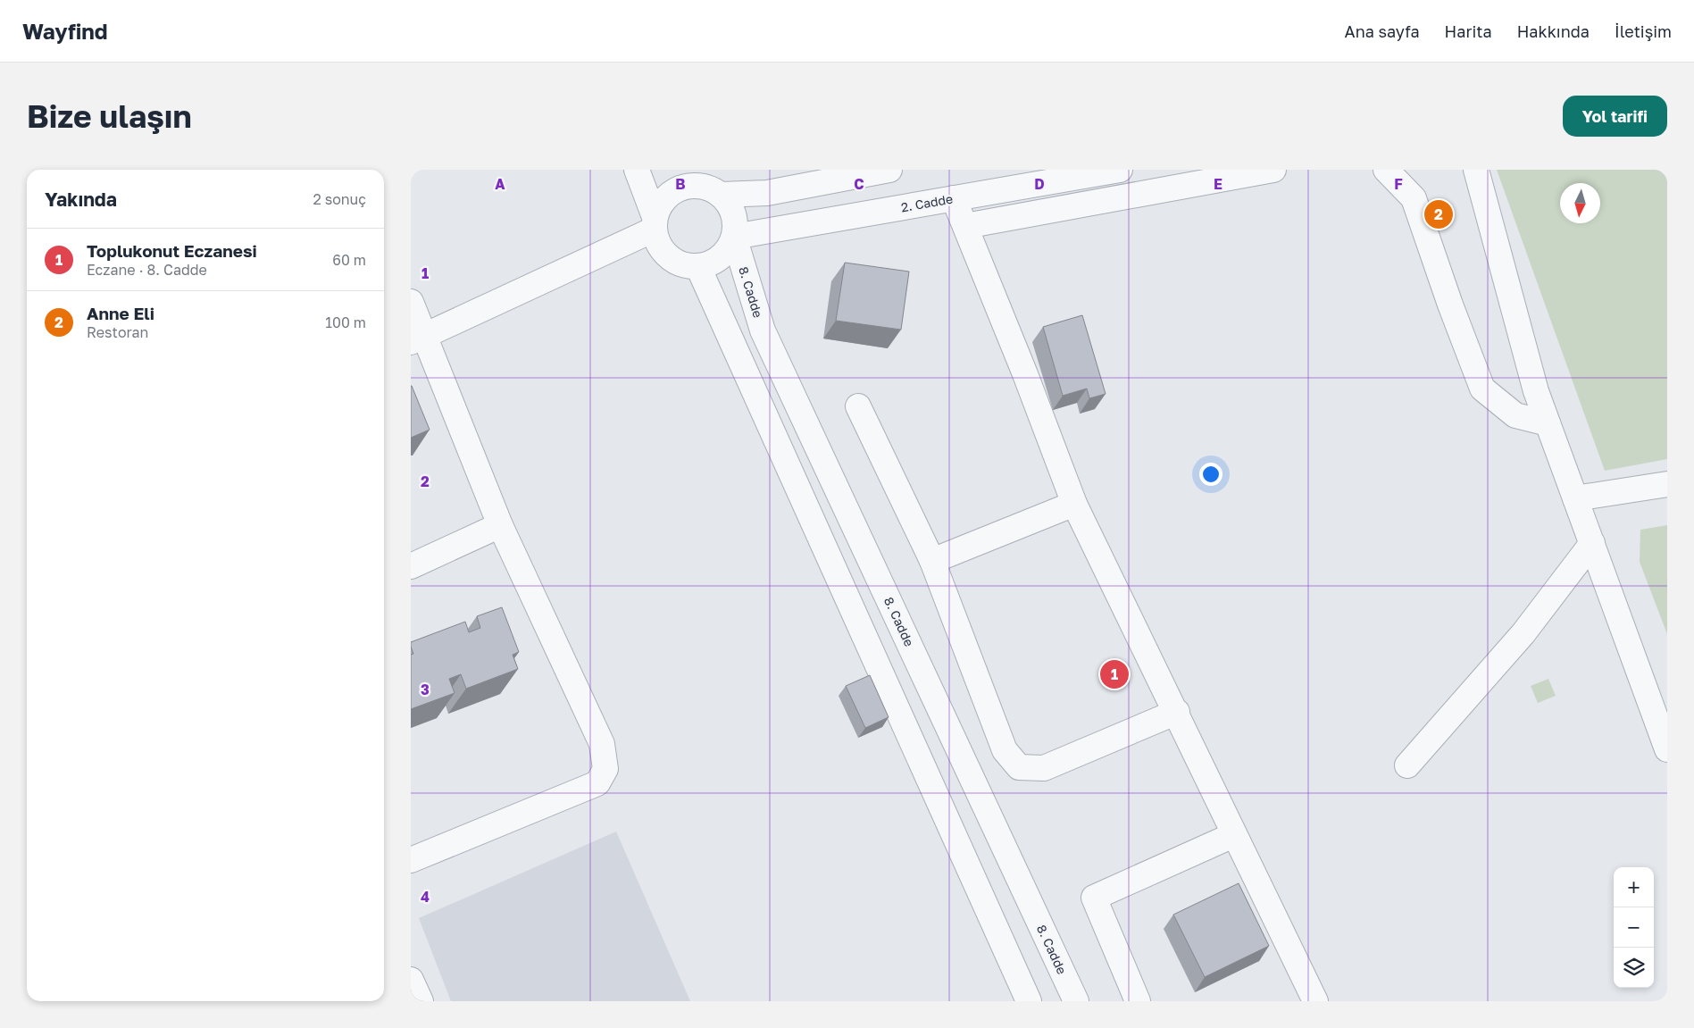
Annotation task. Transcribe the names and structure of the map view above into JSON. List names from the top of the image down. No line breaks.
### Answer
{"streets":{"street":["2. Cadde","8. Cadde"]},"crossings":[["2. Cadde","8. Cadde"]],"north":"bottom","page":{"header":"Wayfind","nav":["Ana sayfa","Harita","Hakkında","İletişim"],"buttons":"Yol tarifi","title":"Bize ulaşın","heading":["Yakında","2 sonuç"],"pins":["2","1"],"list":[{"mark":"1","name":"Toplukonut Eczanesi","note":"Eczane · 8. Cadde","value":"60 m"},{"mark":"2","name":"Anne Eli","note":"Restoran","value":"100 m"}],"map_buttons":["+","−"]},"grid":{"columns":["A","B","C","D","E","F"],"rows":["1","2","3","4"]}}
